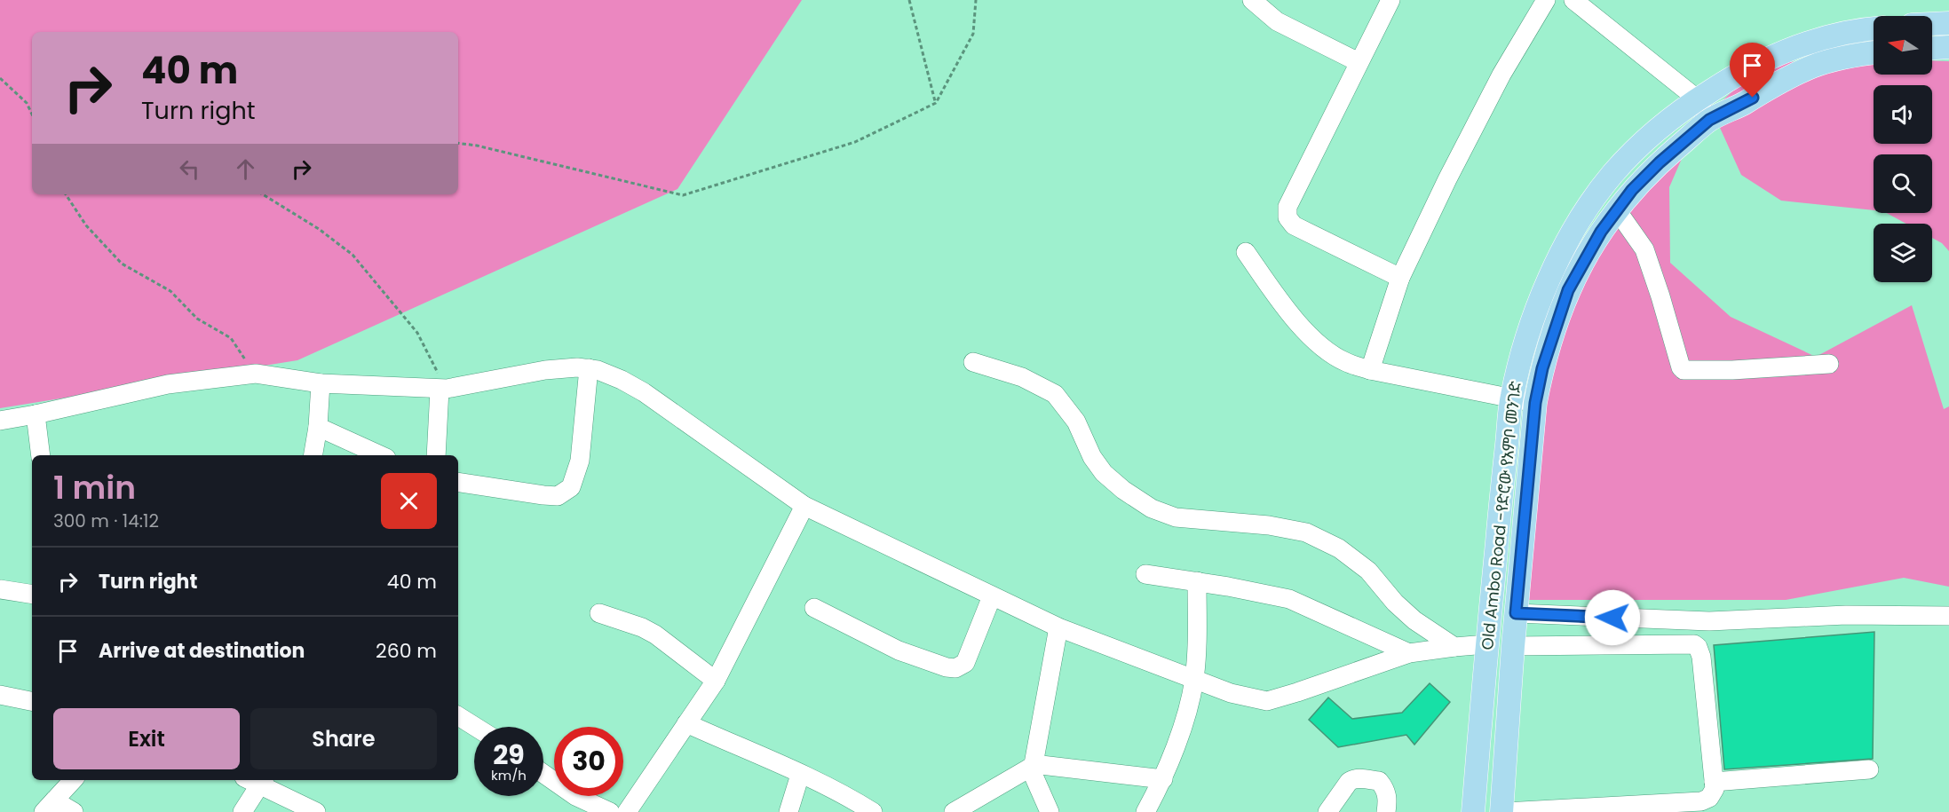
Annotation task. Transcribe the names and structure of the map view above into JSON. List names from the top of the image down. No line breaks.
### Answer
{"streets":{"main road":["Old Ambo Road -የድሮው የአምቦ መንገድ"]},"north":"left","page":{"turn":["40 m","Turn right"],"heading":["1 min","300 m · 14:12"],"list":[{"name":"Turn right","value":"40 m"},{"name":"Arrive at destination","value":"260 m"}],"buttons":["Exit","Share"],"speed":"29 km/h","limit":"30"}}
